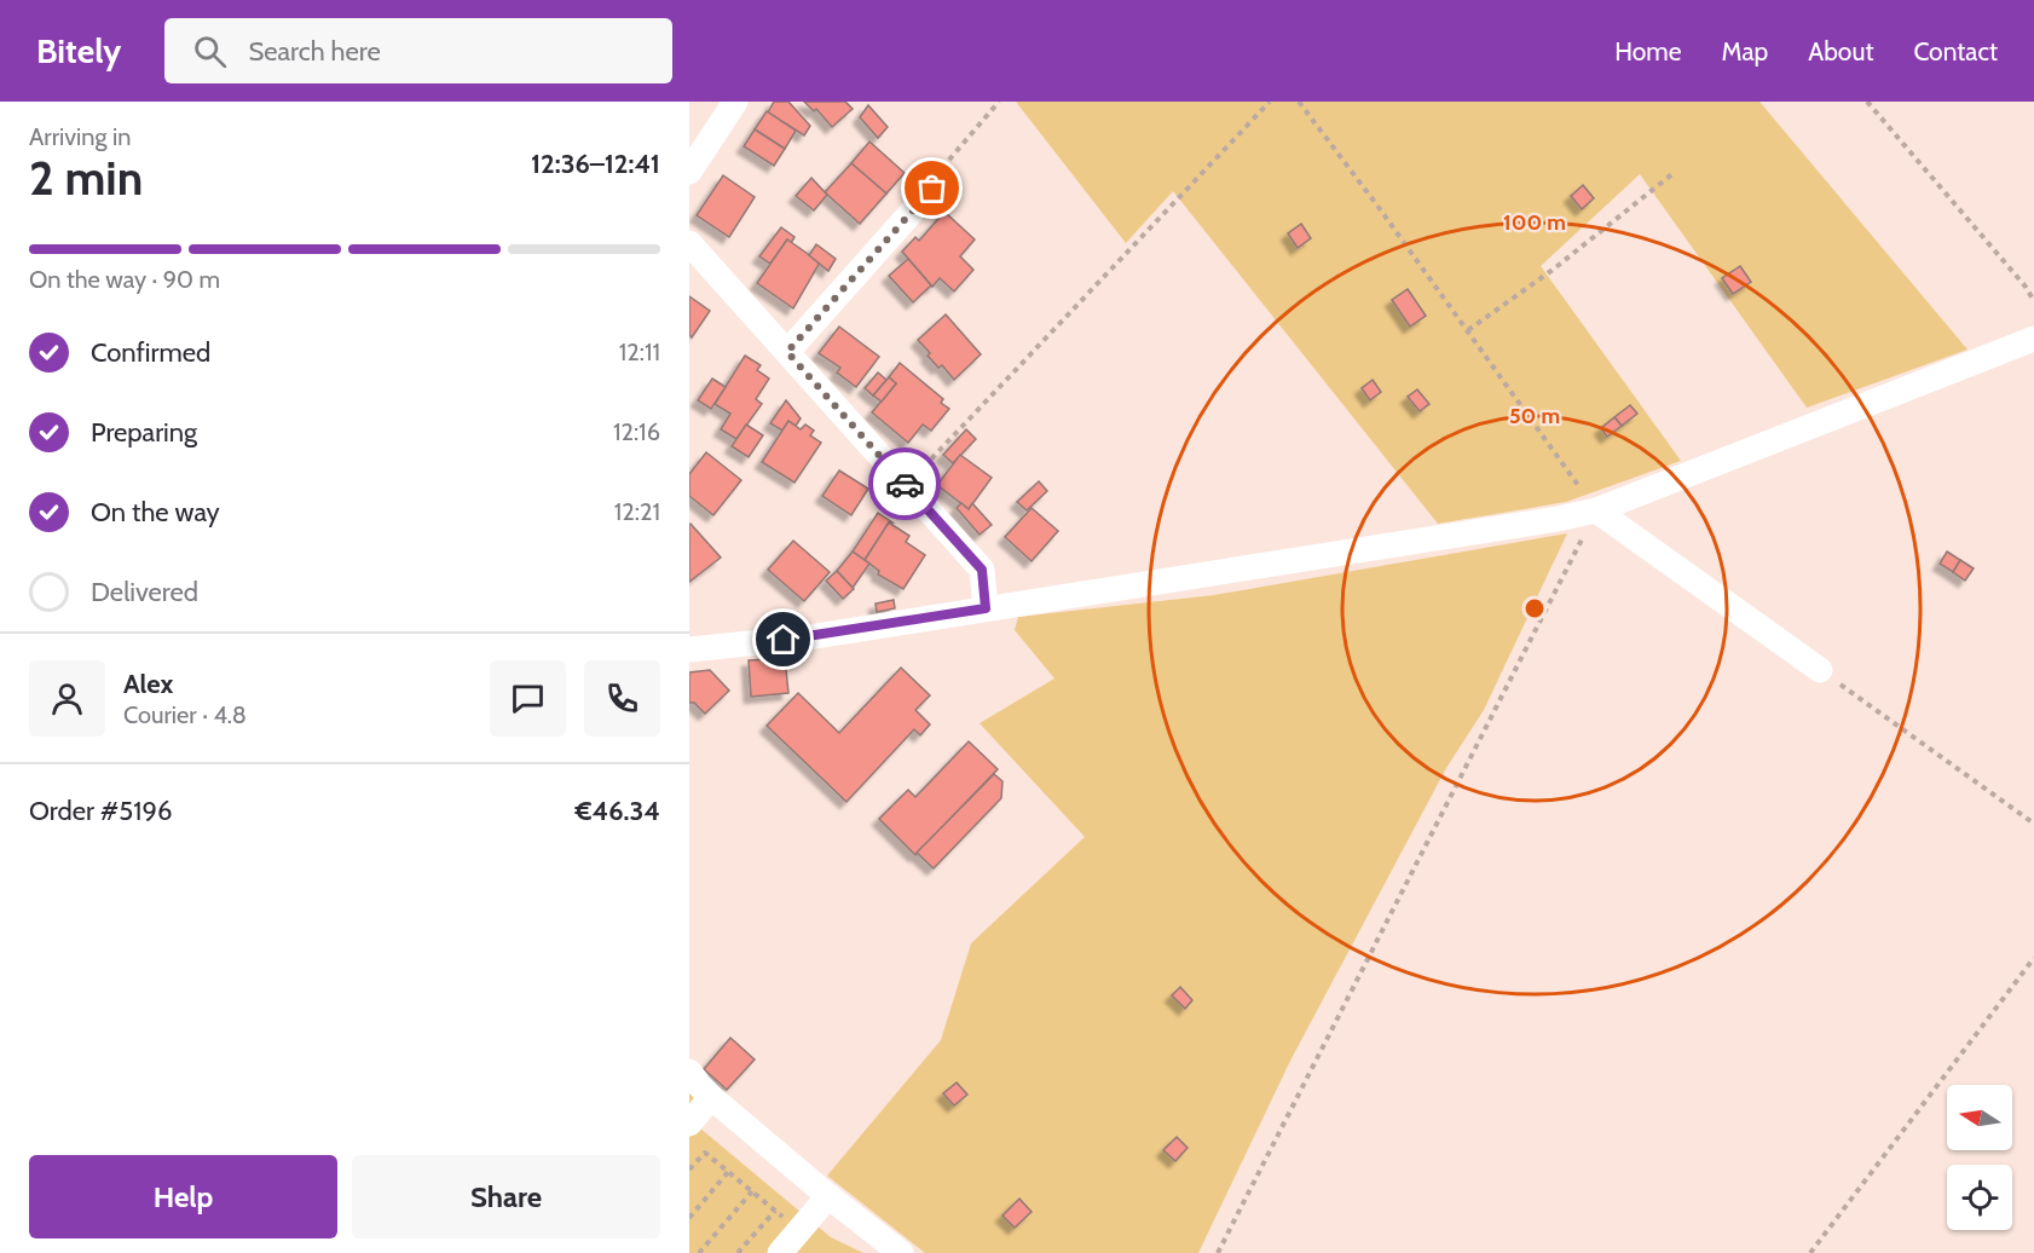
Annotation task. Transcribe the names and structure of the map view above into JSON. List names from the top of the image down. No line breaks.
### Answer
{"north":"left","page":{"header":"Bitely","search":"Search here","nav":["Home","Map","About","Contact"],"heading":["2 min","Arriving in","12:36–12:41"],"panel":["Alex","Courier · 4.8","Order #5196","€46.34"],"bar":"On the way · 90 m","list":[["Confirmed","12:11"],["Preparing","12:16"],["On the way","12:21"],"Delivered"],"buttons":["Help","Share"]},"rings":["100 m","50 m"]}
